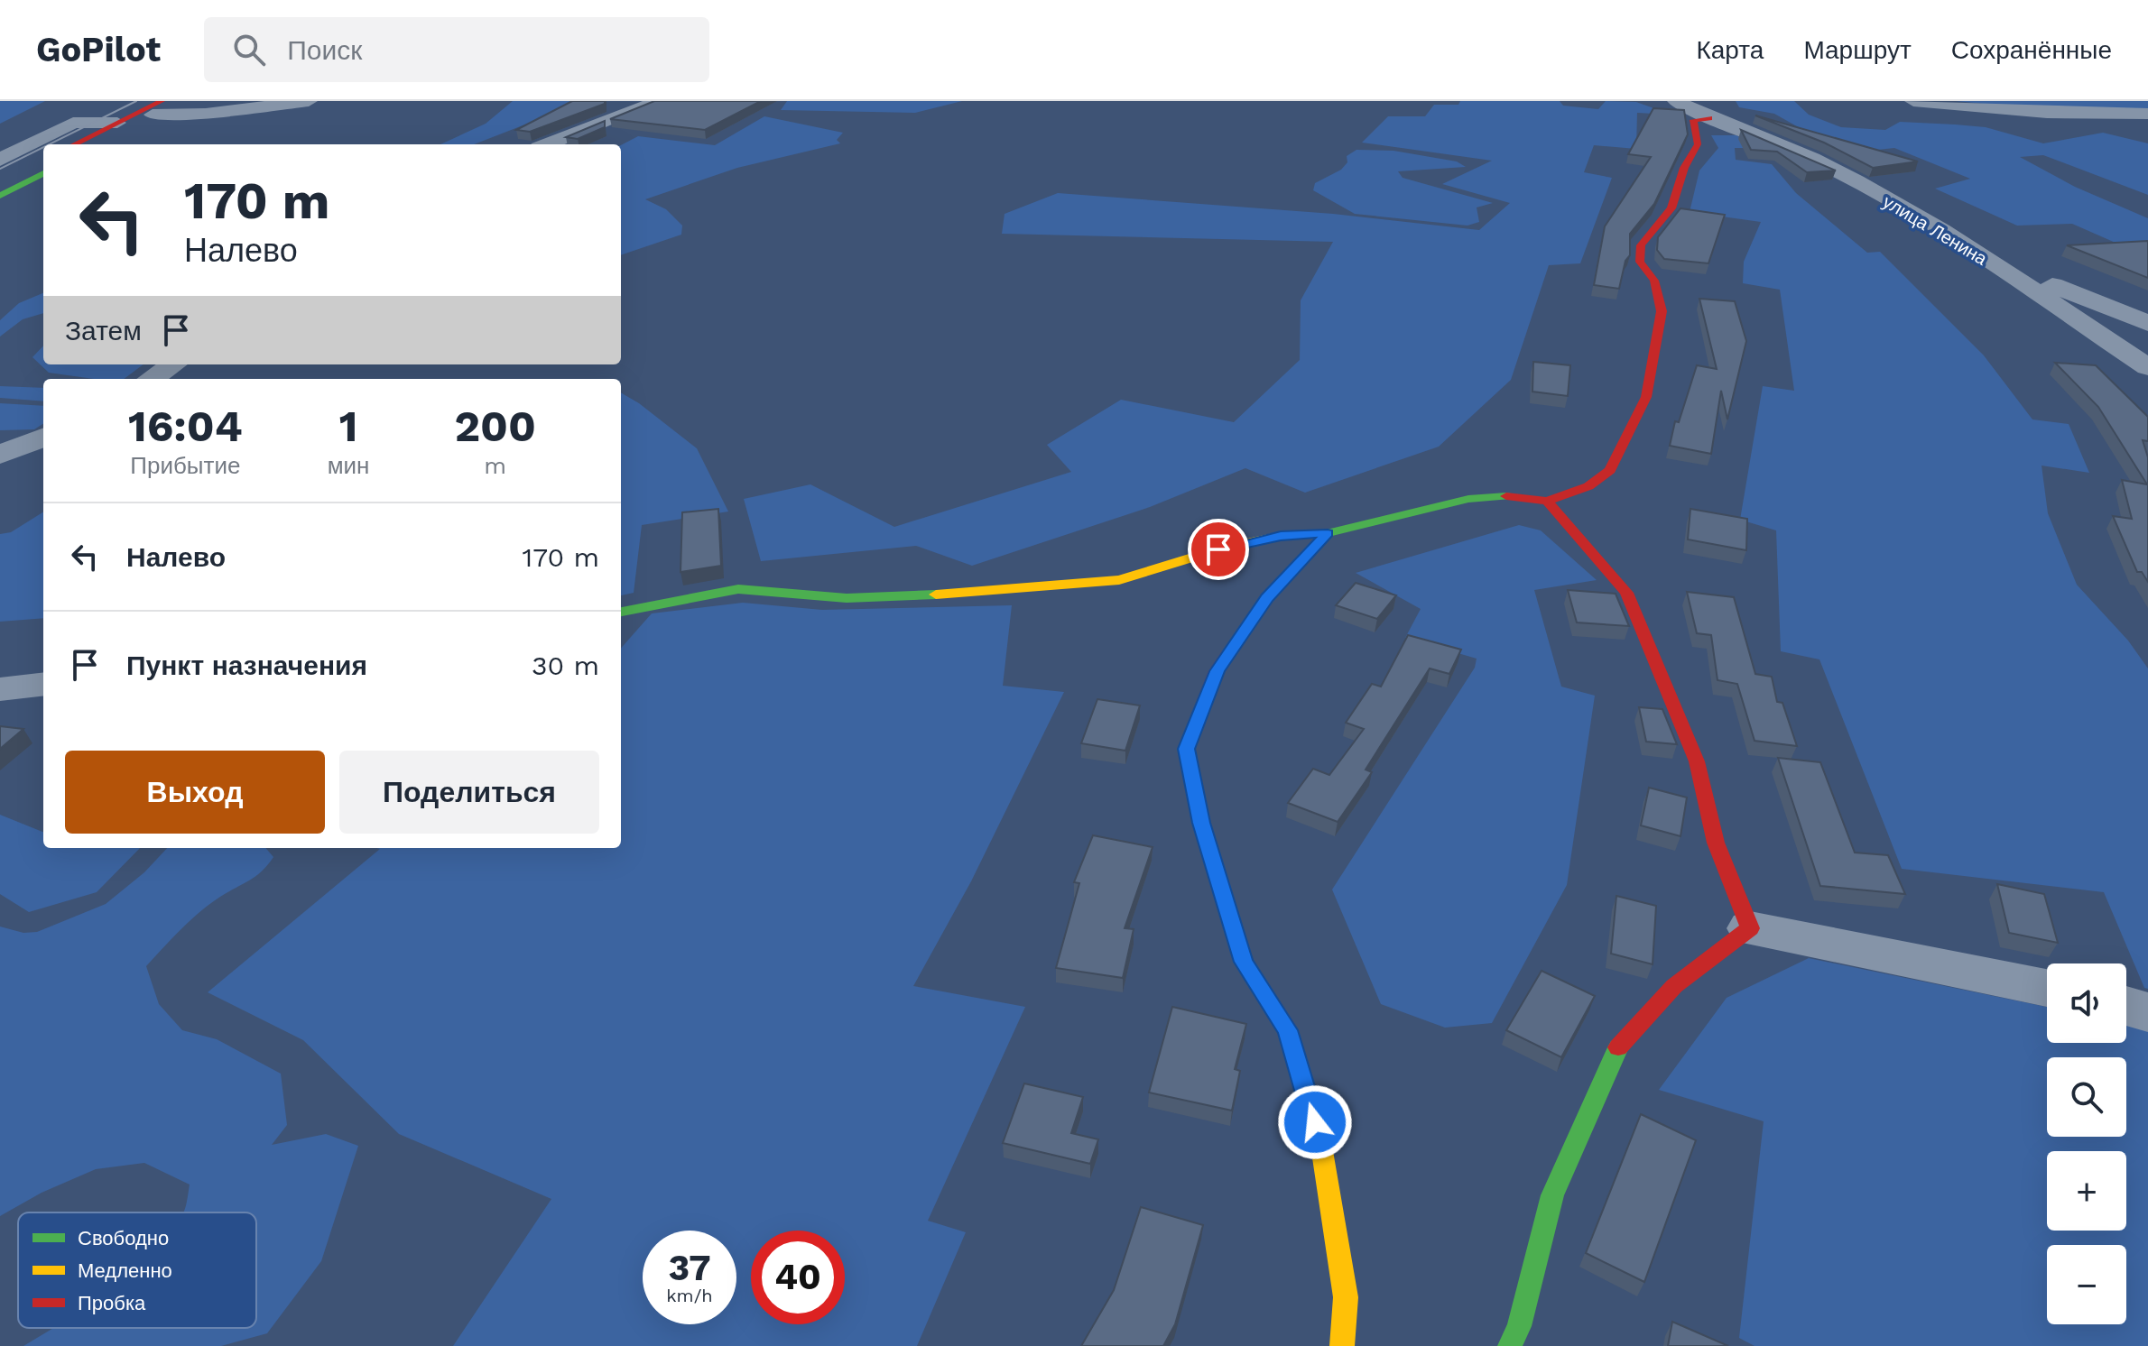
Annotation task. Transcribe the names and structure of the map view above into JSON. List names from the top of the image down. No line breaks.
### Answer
{"streets":{"street":["улица Ленина"]},"legend":["Свободно","Медленно","Пробка"],"page":{"header":"GoPilot","search":"Поиск","nav":["Карта","Маршрут","Сохранённые"],"turn":["170 m","Налево"],"then":"Затем","eta":["16:04","Прибытие","1","мин","200","m"],"list":[{"name":"Налево","value":"170 m"},{"name":"Пункт назначения","value":"30 m"}],"buttons":["Выход","Поделиться"],"map_buttons":["+","−"],"speed":"37 km/h","limit":"40"}}
